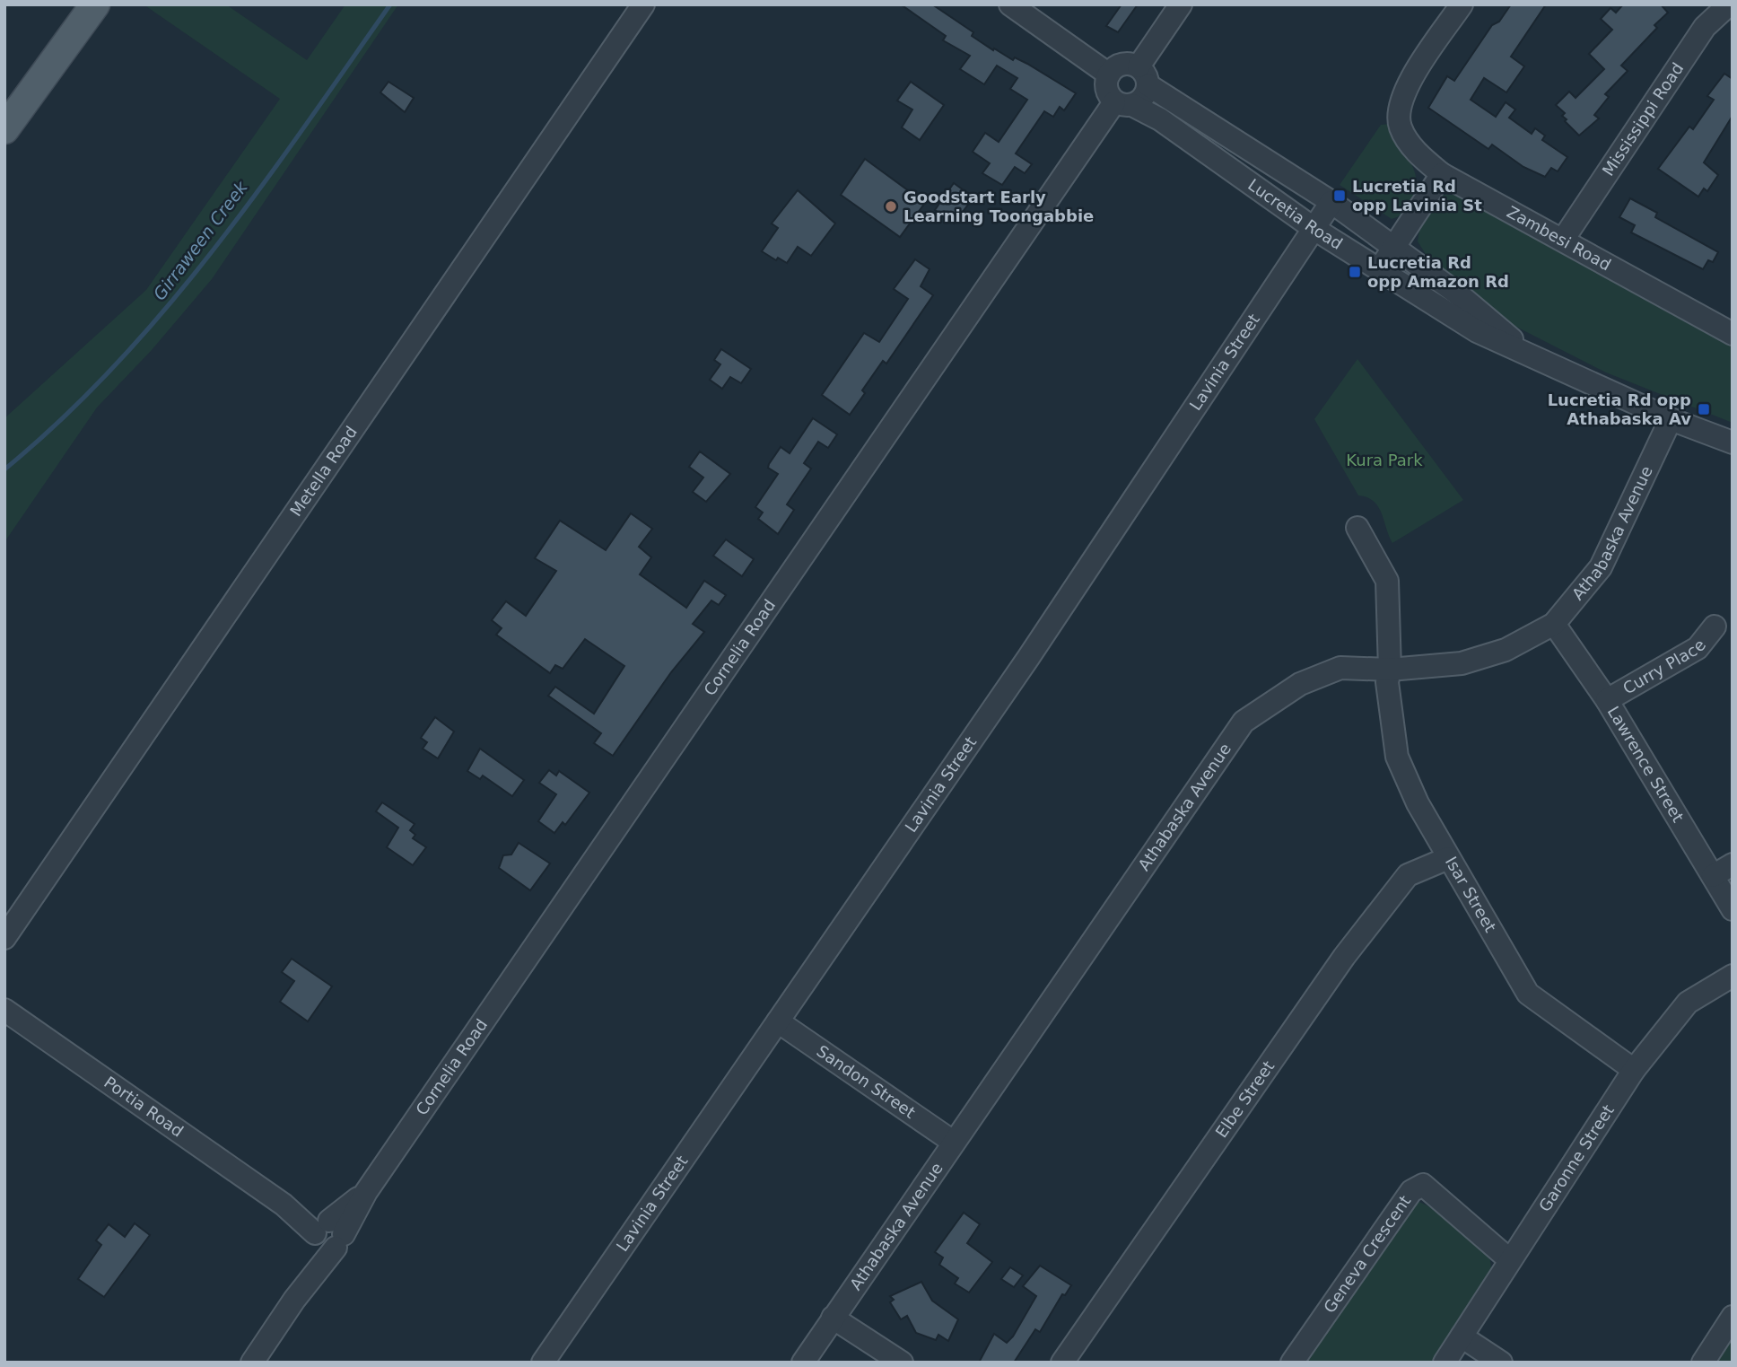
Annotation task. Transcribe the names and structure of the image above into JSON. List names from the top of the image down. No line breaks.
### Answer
{"streets":{"street":["Mississippi Road","Lucretia Road","Zambesi Road","Lavinia Street","Metella Road","Athabaska Avenue","Cornelia Road","Curry Place","Lawrence Street","Isar Street","Sandon Street","Elbe Street","Portia Road","Garonne Street","Geneva Crescent"]},"crossings":[["Mississippi Road","Zambesi Road"],["Lucretia Road","Lavinia Street"],["Lucretia Road","Athabaska Avenue"],["Lucretia Road","Cornelia Road"],["Lavinia Street","Sandon Street"],["Athabaska Avenue","Lawrence Street"],["Athabaska Avenue","Isar Street"],["Athabaska Avenue","Sandon Street"],["Cornelia Road","Portia Road"],["Curry Place","Lawrence Street"],["Isar Street","Elbe Street"],["Isar Street","Garonne Street"],["Garonne Street","Geneva Crescent"]],"water":["Girraween Creek"],"parks":["Kura Park"],"places":{"transit":["Lucretia Rd opp Lavinia St","Lucretia Rd opp Amazon Rd","Lucretia Rd opp Athabaska Av"],"other":["Goodstart Early Learning Toongabbie"]}}
